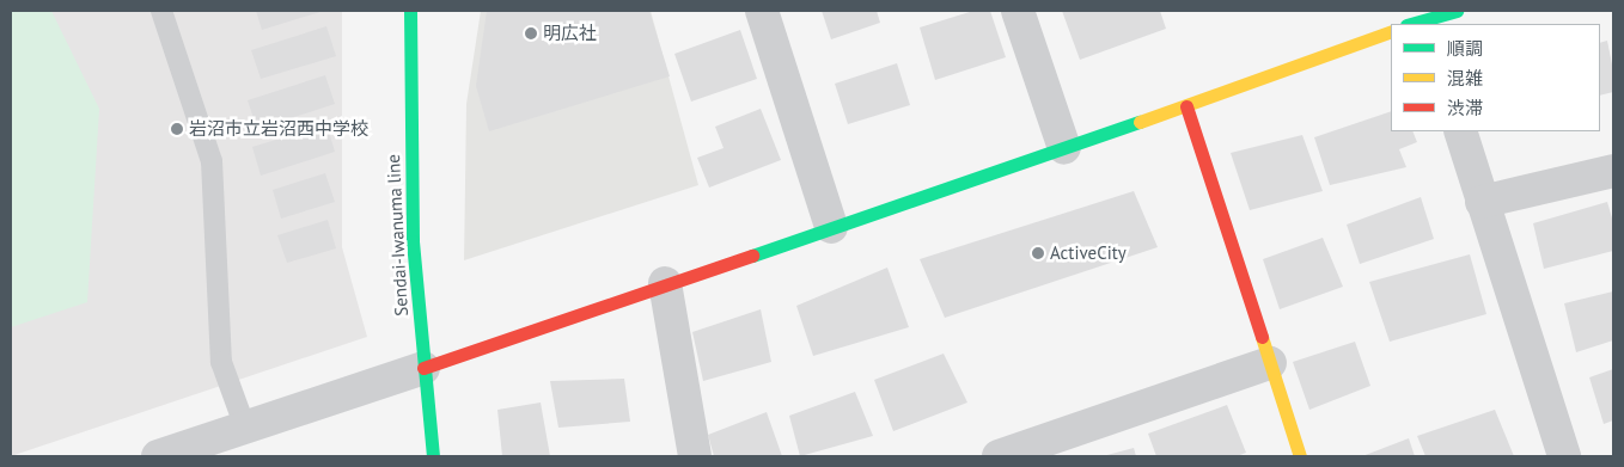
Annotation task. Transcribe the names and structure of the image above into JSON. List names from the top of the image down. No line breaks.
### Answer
{"streets":{"street":["Sendai-Iwanuma line"]},"places":["明広社","岩沼市立岩沼西中学校","ActiveCity"],"legend":["順調","混雑","渋滞"]}
